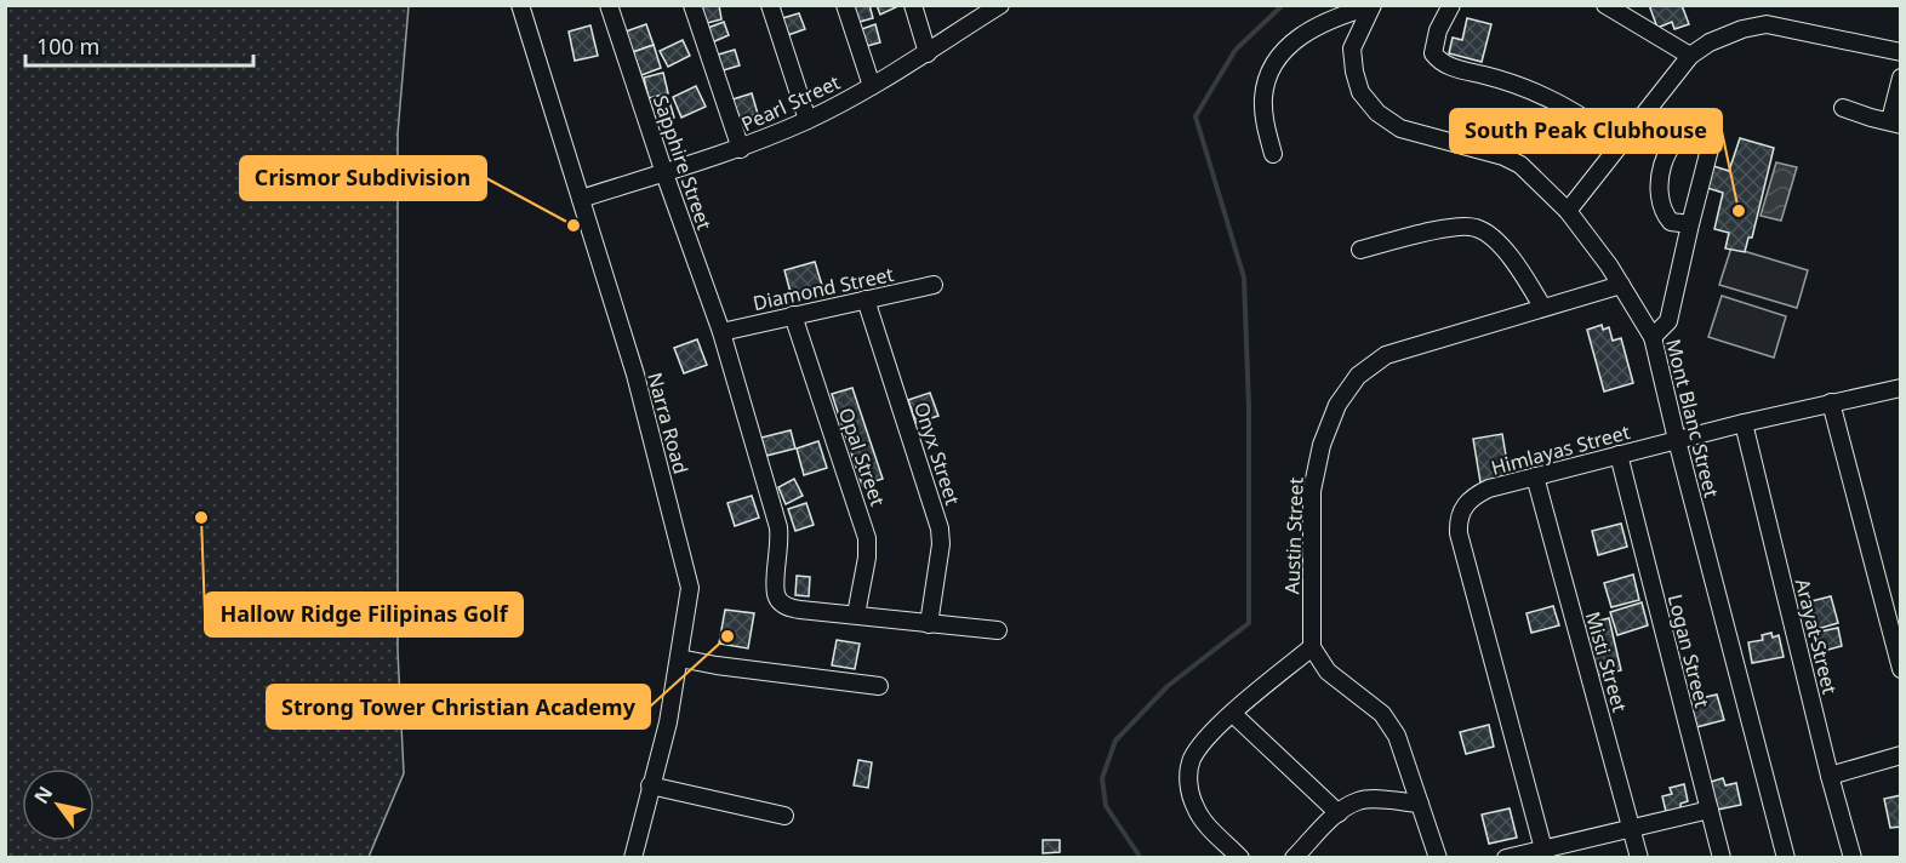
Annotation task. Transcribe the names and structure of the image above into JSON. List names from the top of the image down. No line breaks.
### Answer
{"streets":{"street":["Pearl Street","Sapphire Street","Diamond Street","Mont Blanc Street","Narra Road","Himlayas Street","Onyx Street","Opal Street","Austin Street","Arayat Street","Logan Street","Misti Street"]},"crossings":[["Pearl Street","Sapphire Street"],["Pearl Street","Narra Road"],["Sapphire Street","Diamond Street"],["Sapphire Street","Onyx Street"],["Sapphire Street","Opal Street"],["Diamond Street","Onyx Street"],["Diamond Street","Opal Street"],["Mont Blanc Street","Himlayas Street"],["Mont Blanc Street","Austin Street"],["Himlayas Street","Arayat Street"],["Himlayas Street","Logan Street"],["Himlayas Street","Misti Street"]],"places":["South Peak Clubhouse","Crismor Subdivision","Hallow Ridge Filipinas Golf","Strong Tower Christian Academy"],"scale_bar":"100 m","north":"top left"}
